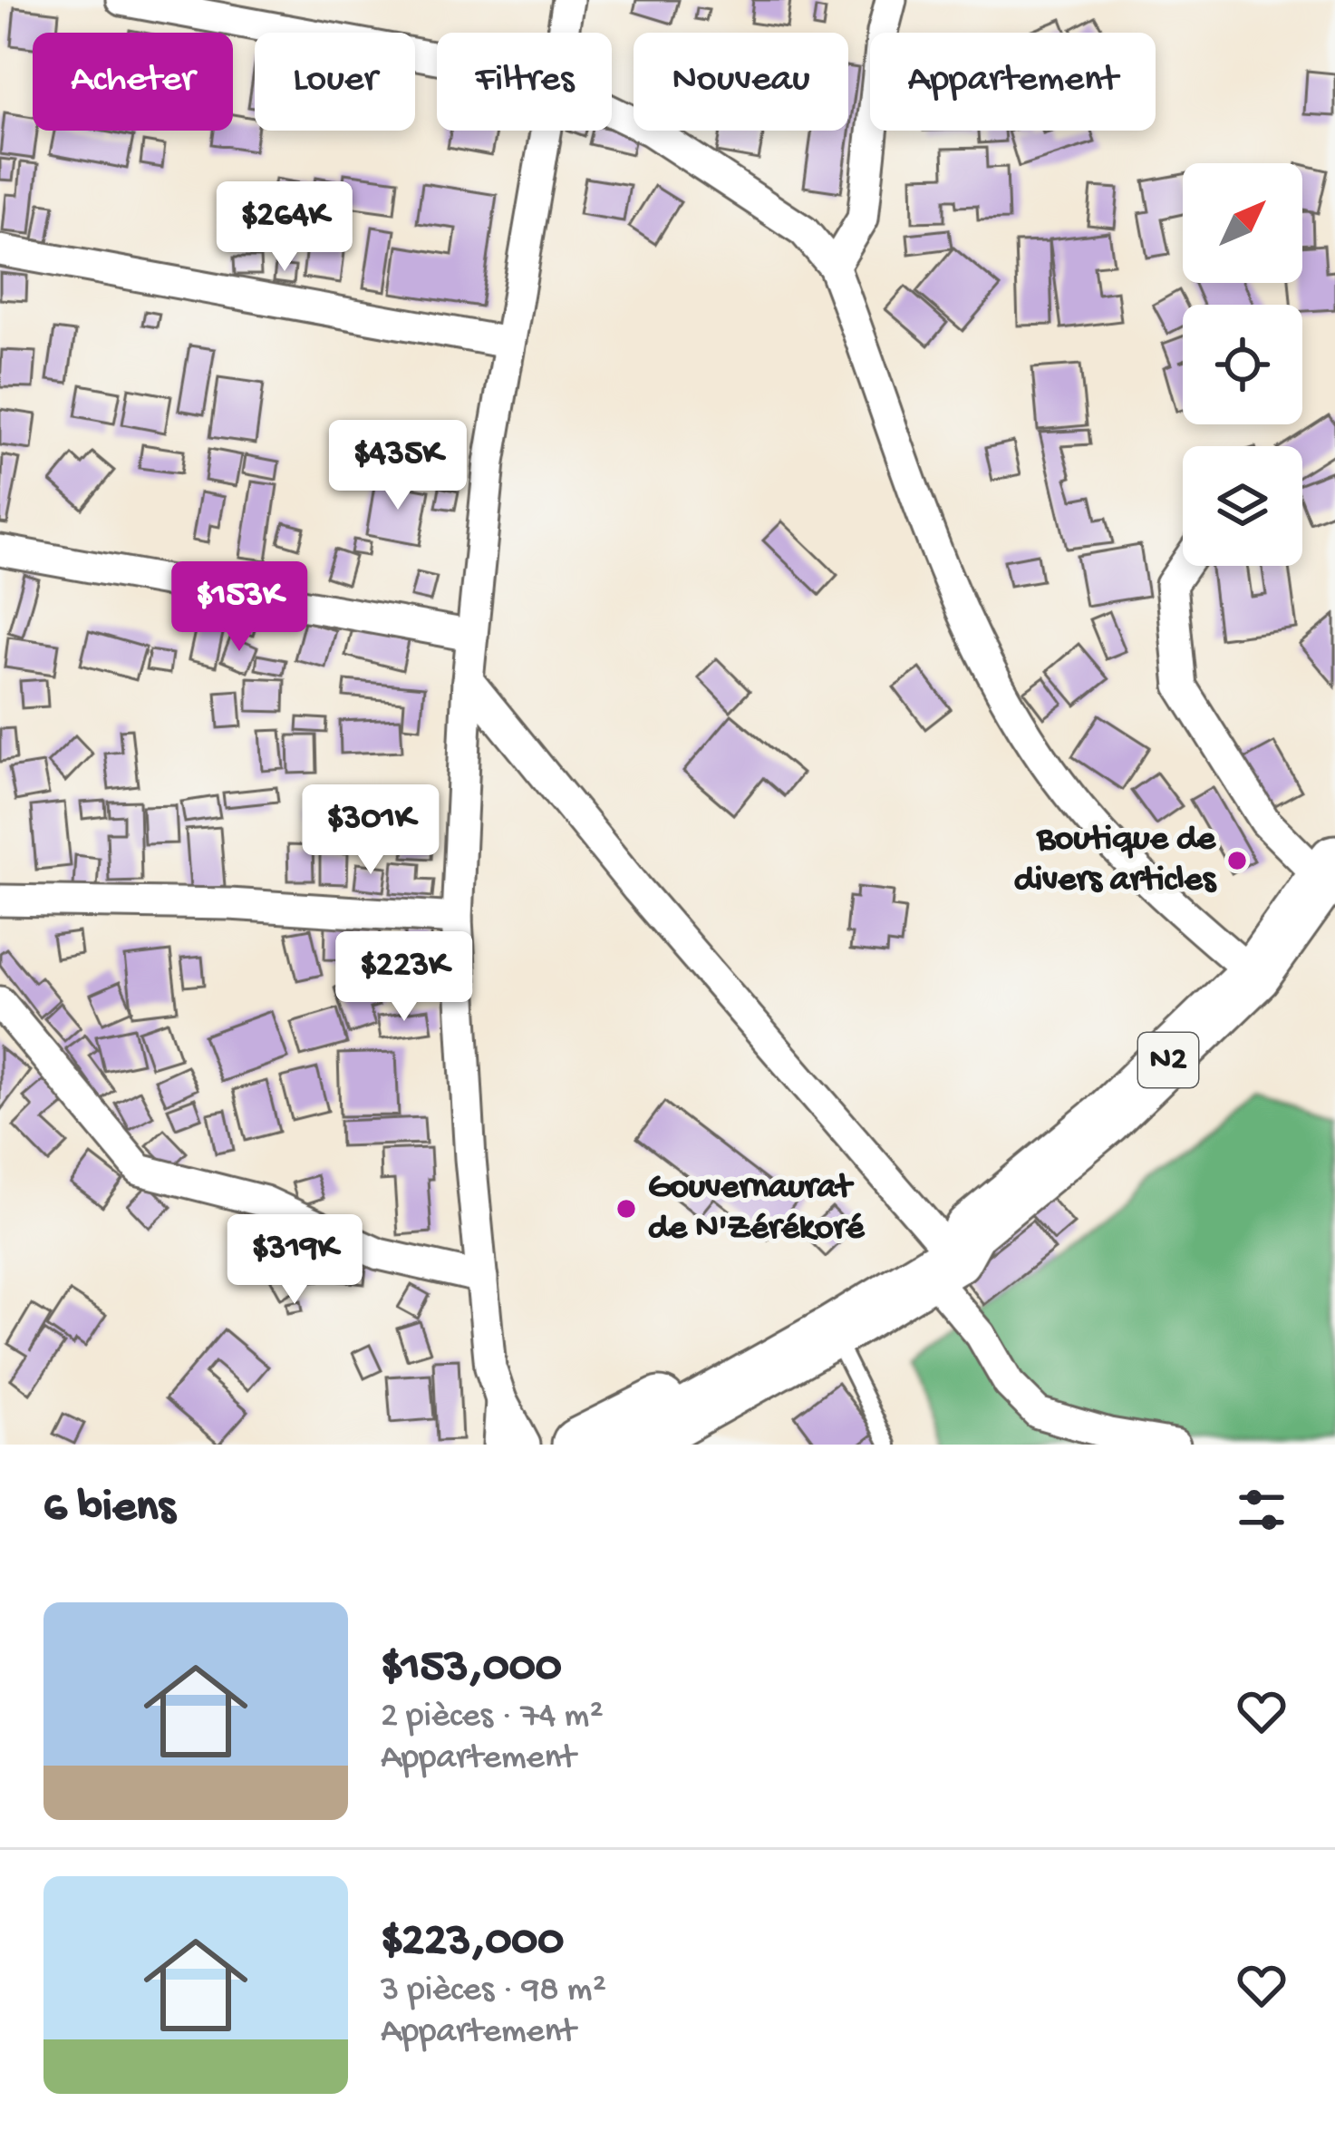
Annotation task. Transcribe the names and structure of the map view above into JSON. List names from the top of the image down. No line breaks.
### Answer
{"streets":{"highway":["N2"]},"places":["Boutique de divers articles","Gouvernaurat de N'Zérékoré"],"north":"top right","page":{"chip":["Acheter","Louer","Filtres","Nouveau","Appartement"],"price":["$264K","$435K","$153K","$301K","$223K","$319K"],"heading":"6 biens","list":[{"name":"$153,000","note":"2 pièces · 74 m² · Appartement"},{"name":"$223,000","note":"3 pièces · 98 m² · Appartement"}]}}
